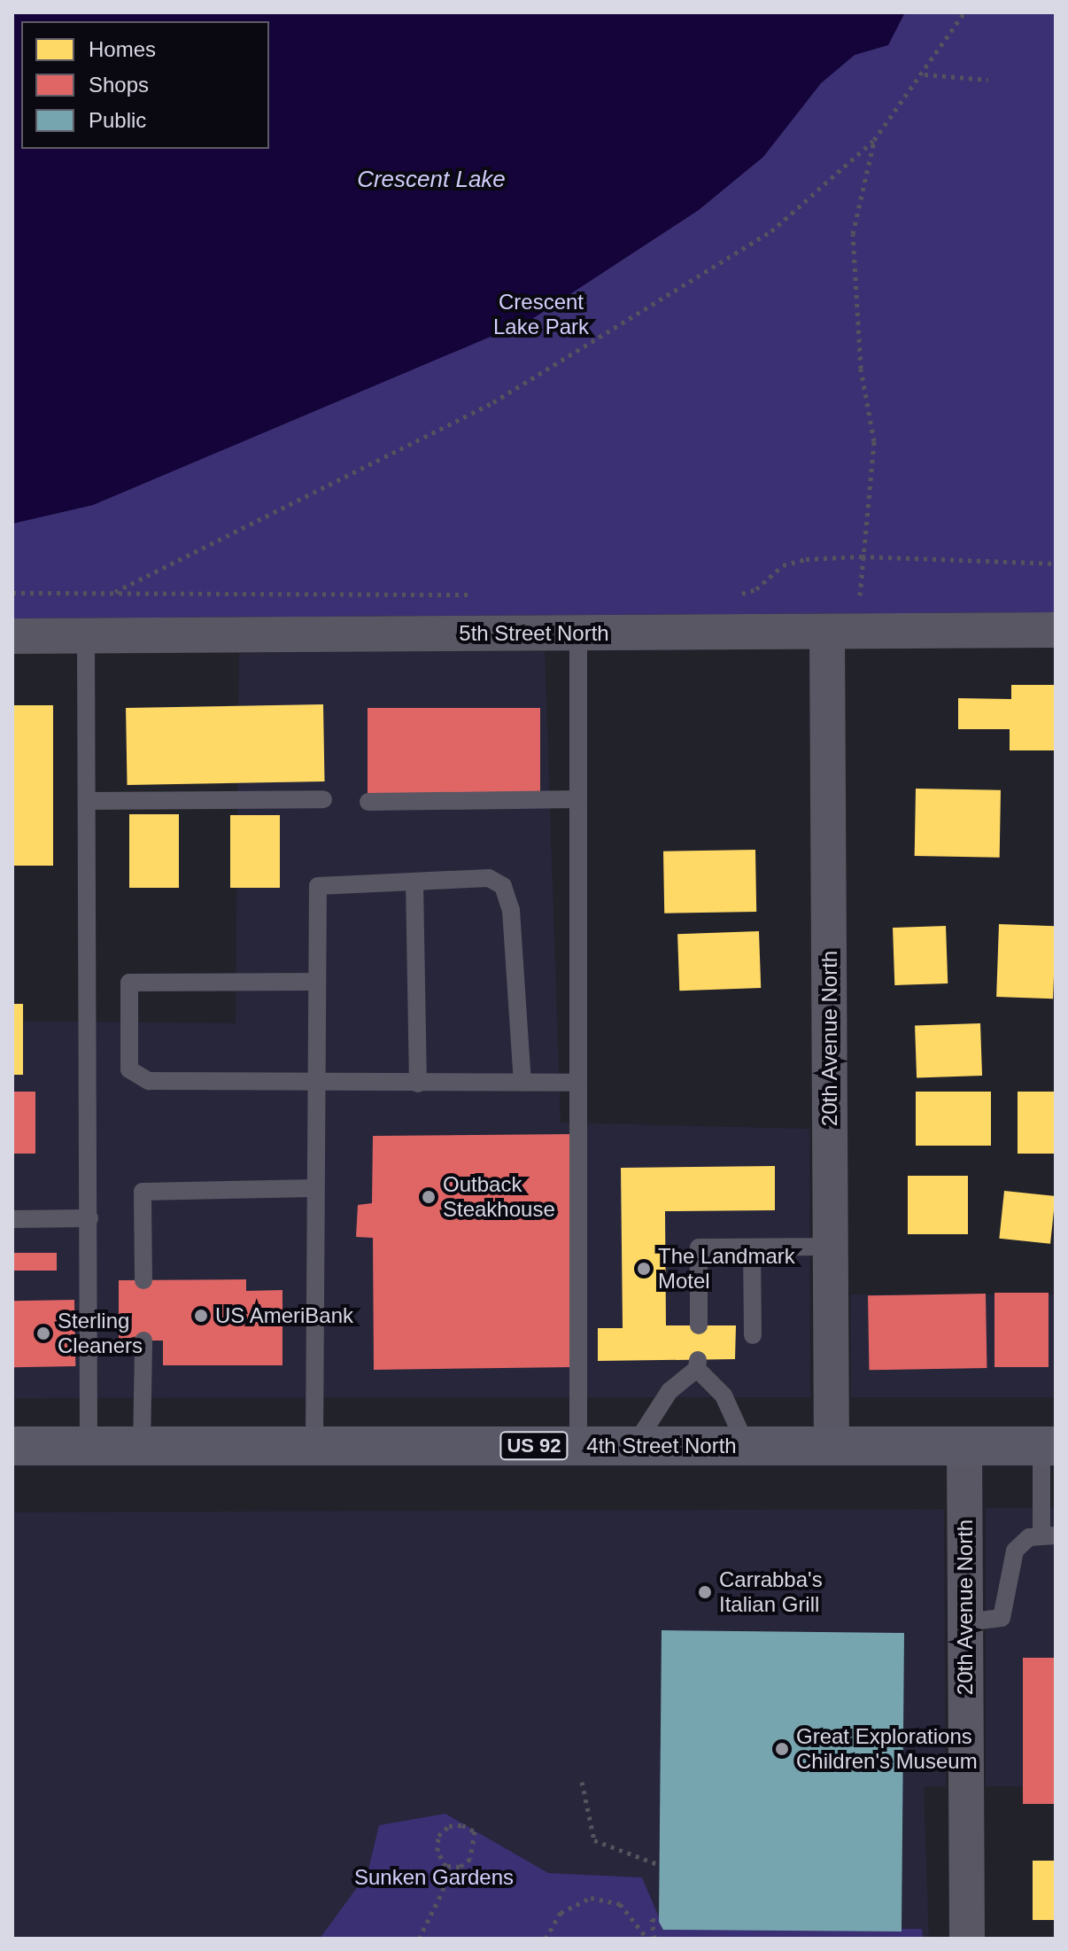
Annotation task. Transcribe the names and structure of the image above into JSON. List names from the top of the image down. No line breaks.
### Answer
{"streets":{"main road":["US 92","4th Street North"],"street":["5th Street North","20th Avenue North"]},"crossings":[["5th Street North","20th Avenue North"],["20th Avenue North","4th Street North"]],"water":["Crescent Lake"],"parks":["Crescent Lake Park","Sunken Gardens"],"places":["Outback Steakhouse","The Landmark Motel","US AmeriBank","Sterling Cleaners","Carrabba's Italian Grill","Great Explorations Children's Museum"],"legend":["Homes","Shops","Public"]}
